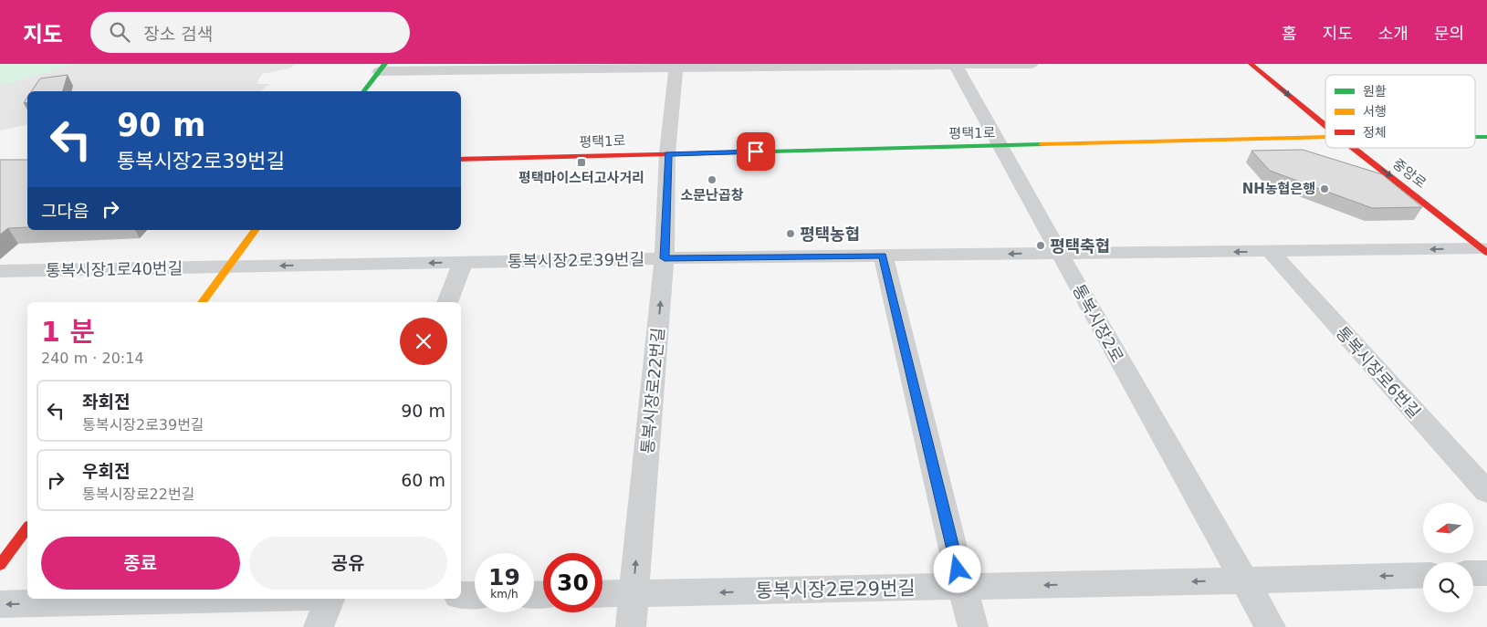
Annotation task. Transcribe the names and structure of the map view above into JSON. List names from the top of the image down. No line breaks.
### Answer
{"streets":{"street":["평택1로","중앙로","통복시장2로39번길","통복시장1로40번길","통복시장2로","통복시장로6번길","통복시장로22번길","통복시장2로29번길"]},"crossings":[["평택1로","통복시장2로"],["평택1로","통복시장로22번길"],["통복시장2로39번길","통복시장1로40번길"],["통복시장2로39번길","통복시장2로"],["통복시장2로39번길","통복시장로22번길"],["통복시장2로","통복시장2로29번길"],["통복시장로22번길","통복시장2로29번길"]],"one_way":["중앙로","통복시장로22번길","통복시장2로29번길"],"places":{"transit":["평택마이스터고사거리"],"other":["소문난곱창","NH농협은행","평택농협","평택축협"]},"legend":["원활","서행","정체"],"north":"left","page":{"header":"지도","search":"장소 검색","nav":["홈","지도","소개","문의"],"turn":["90 m","통복시장2로39번길"],"then":"그다음","heading":["1 분","240 m · 20:14"],"list":[{"name":"좌회전","note":"통복시장2로39번길","value":"90 m"},{"name":"우회전","note":"통복시장로22번길","value":"60 m"}],"buttons":["종료","공유"],"speed":"19 km/h","limit":"30"}}
